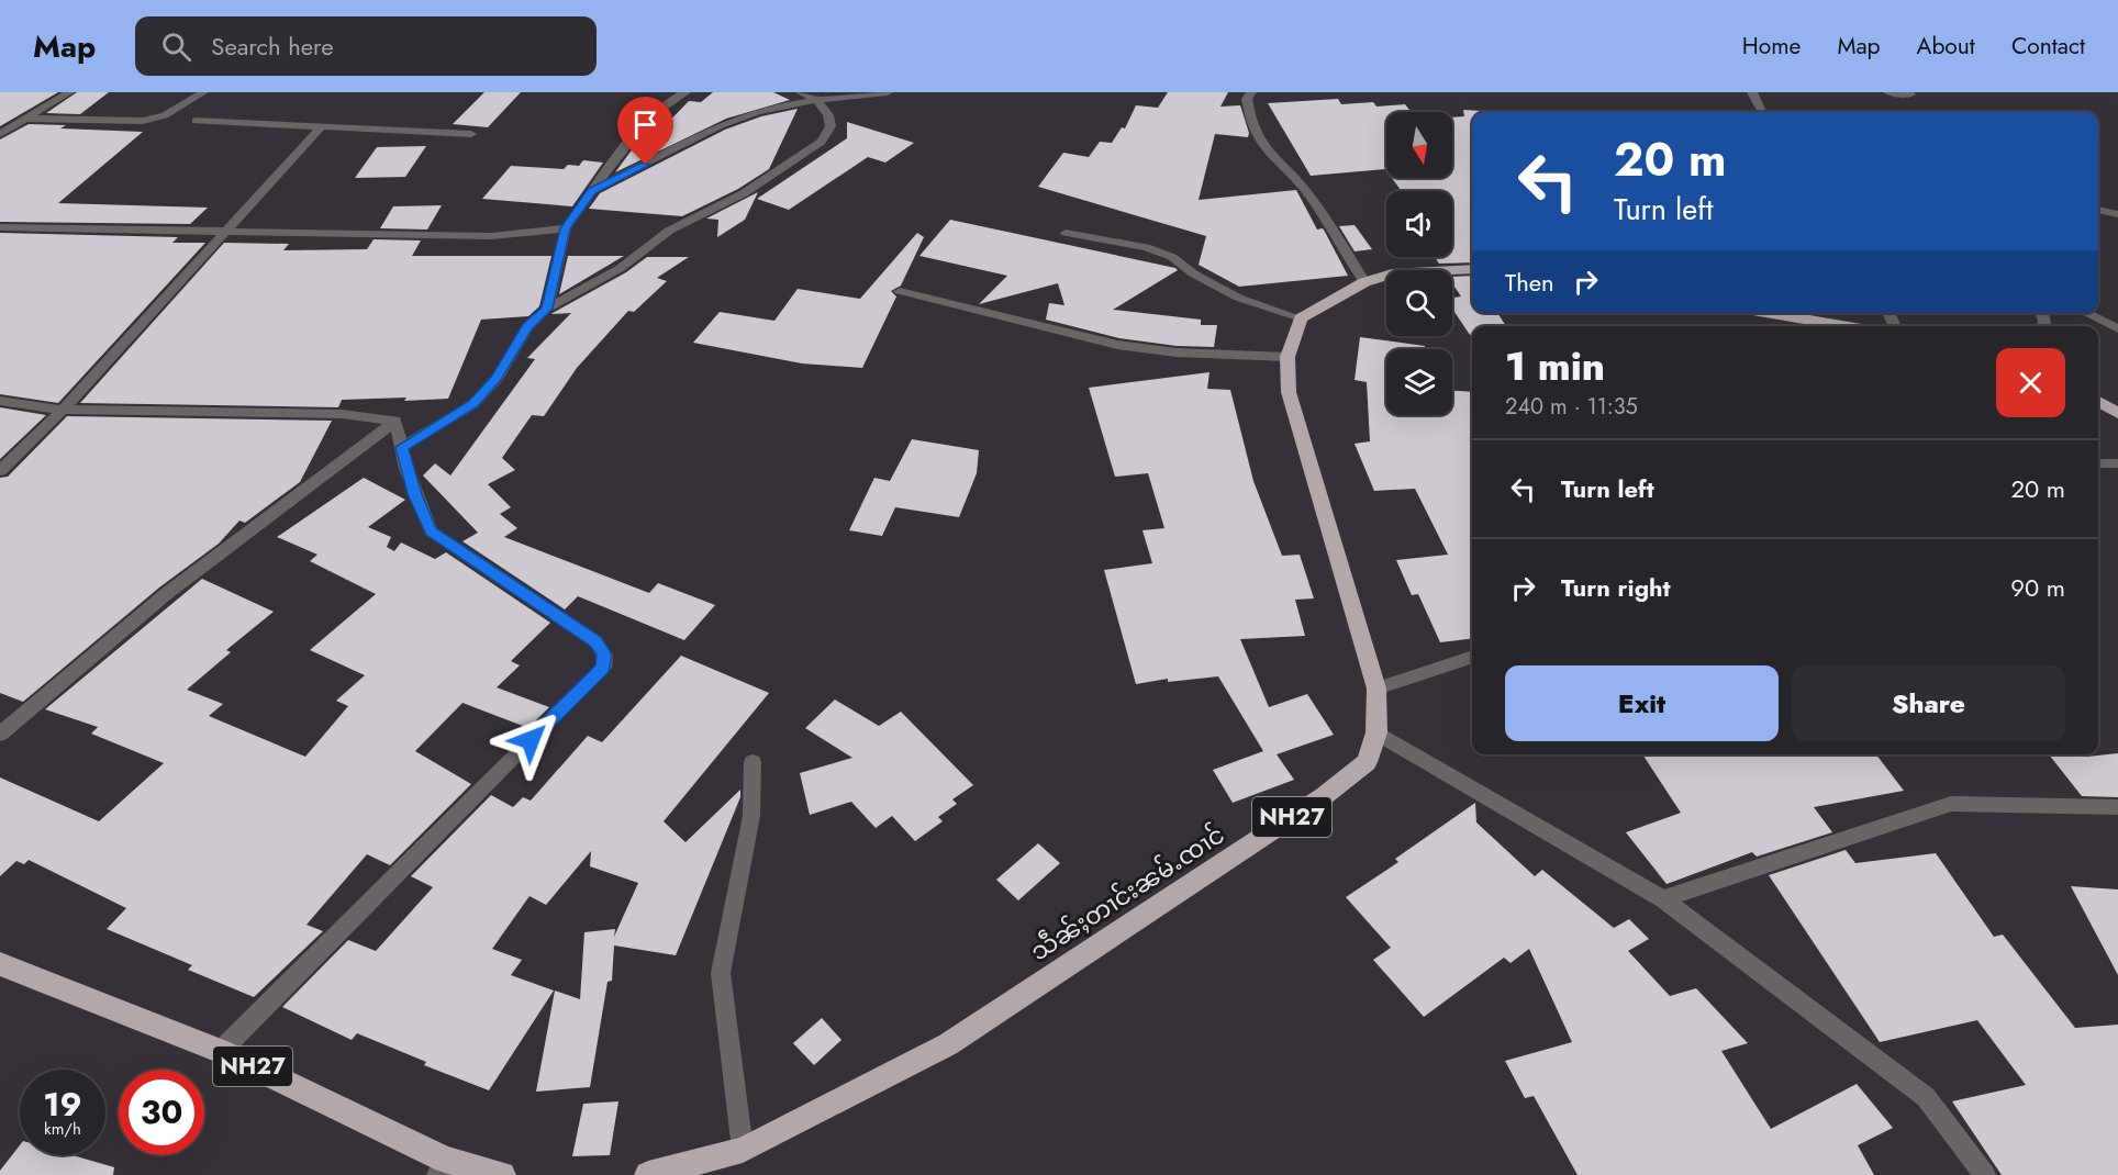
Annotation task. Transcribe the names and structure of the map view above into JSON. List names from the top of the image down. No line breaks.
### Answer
{"streets":{"highway":["NH27","သဵၼ်ႈတၢင်းၼမ်ႉၸၢင်"]},"north":"bottom","page":{"header":"Map","search":"Search here","nav":["Home","Map","About","Contact"],"turn":["20 m","Turn left"],"then":"Then","heading":["1 min","240 m · 11:35"],"list":[{"name":"Turn left","value":"20 m"},{"name":"Turn right","value":"90 m"}],"buttons":["Exit","Share"],"speed":"19 km/h","limit":"30"}}
